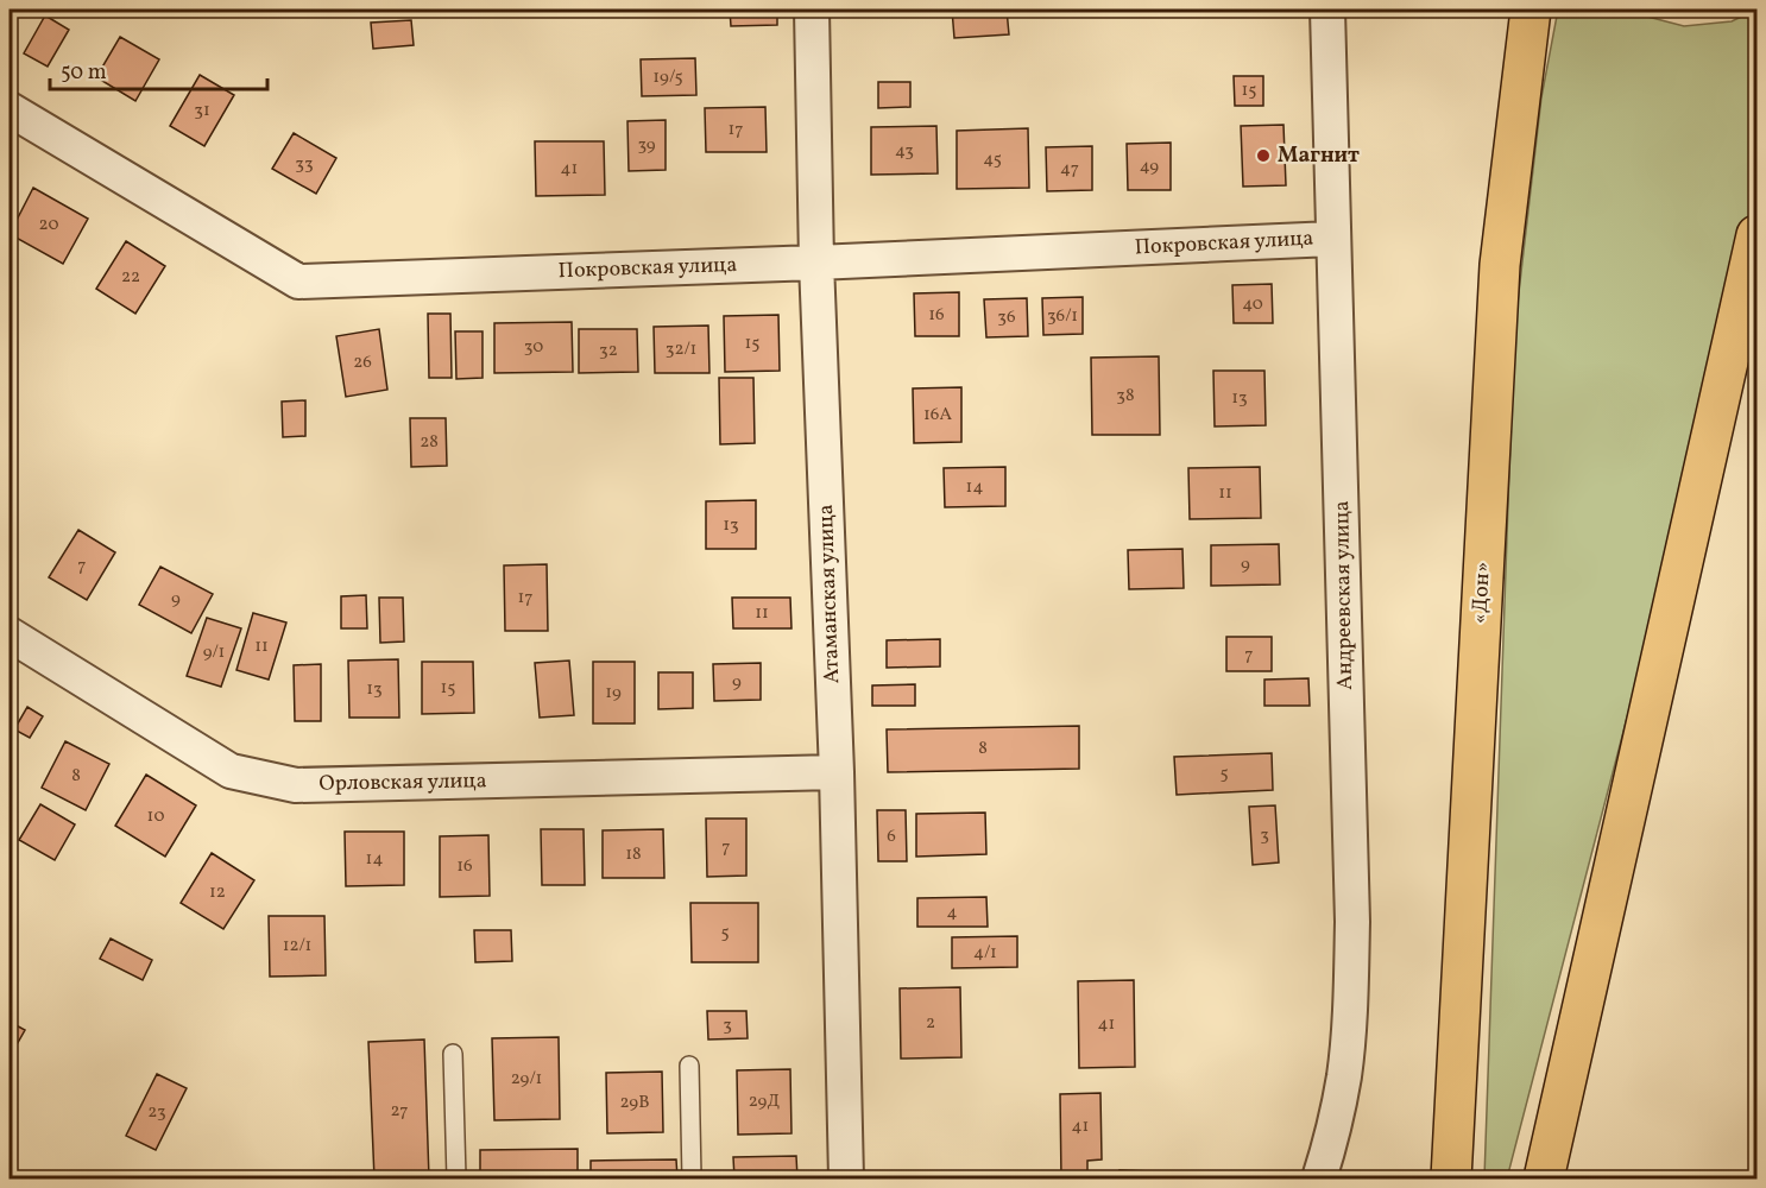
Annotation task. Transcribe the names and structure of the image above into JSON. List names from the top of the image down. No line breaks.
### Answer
{"streets":{"highway":["«Дон»"],"street":["Покровская улица","Атаманская улица","Андреевская улица","Орловская улица"]},"crossings":[["Покровская улица","Атаманская улица"],["Покровская улица","Андреевская улица"],["Атаманская улица","Орловская улица"]],"places":["Магнит"],"house_numbers":["19/5","15","31","17","39","43","45","33","49","41","47","20","22","40","16","36/1","36","15","30","32/1","32","26","38","13","16А","28","14","11","13","9","7","17","9","11","11","9/1","7","9","15","13","19","8","5","8","10","3","6","7","18","14","16","12","4","5","12/1","4/1","2","41","3","29/1","29Д","29В","27","23","41"],"scale_bar":"50 m"}
